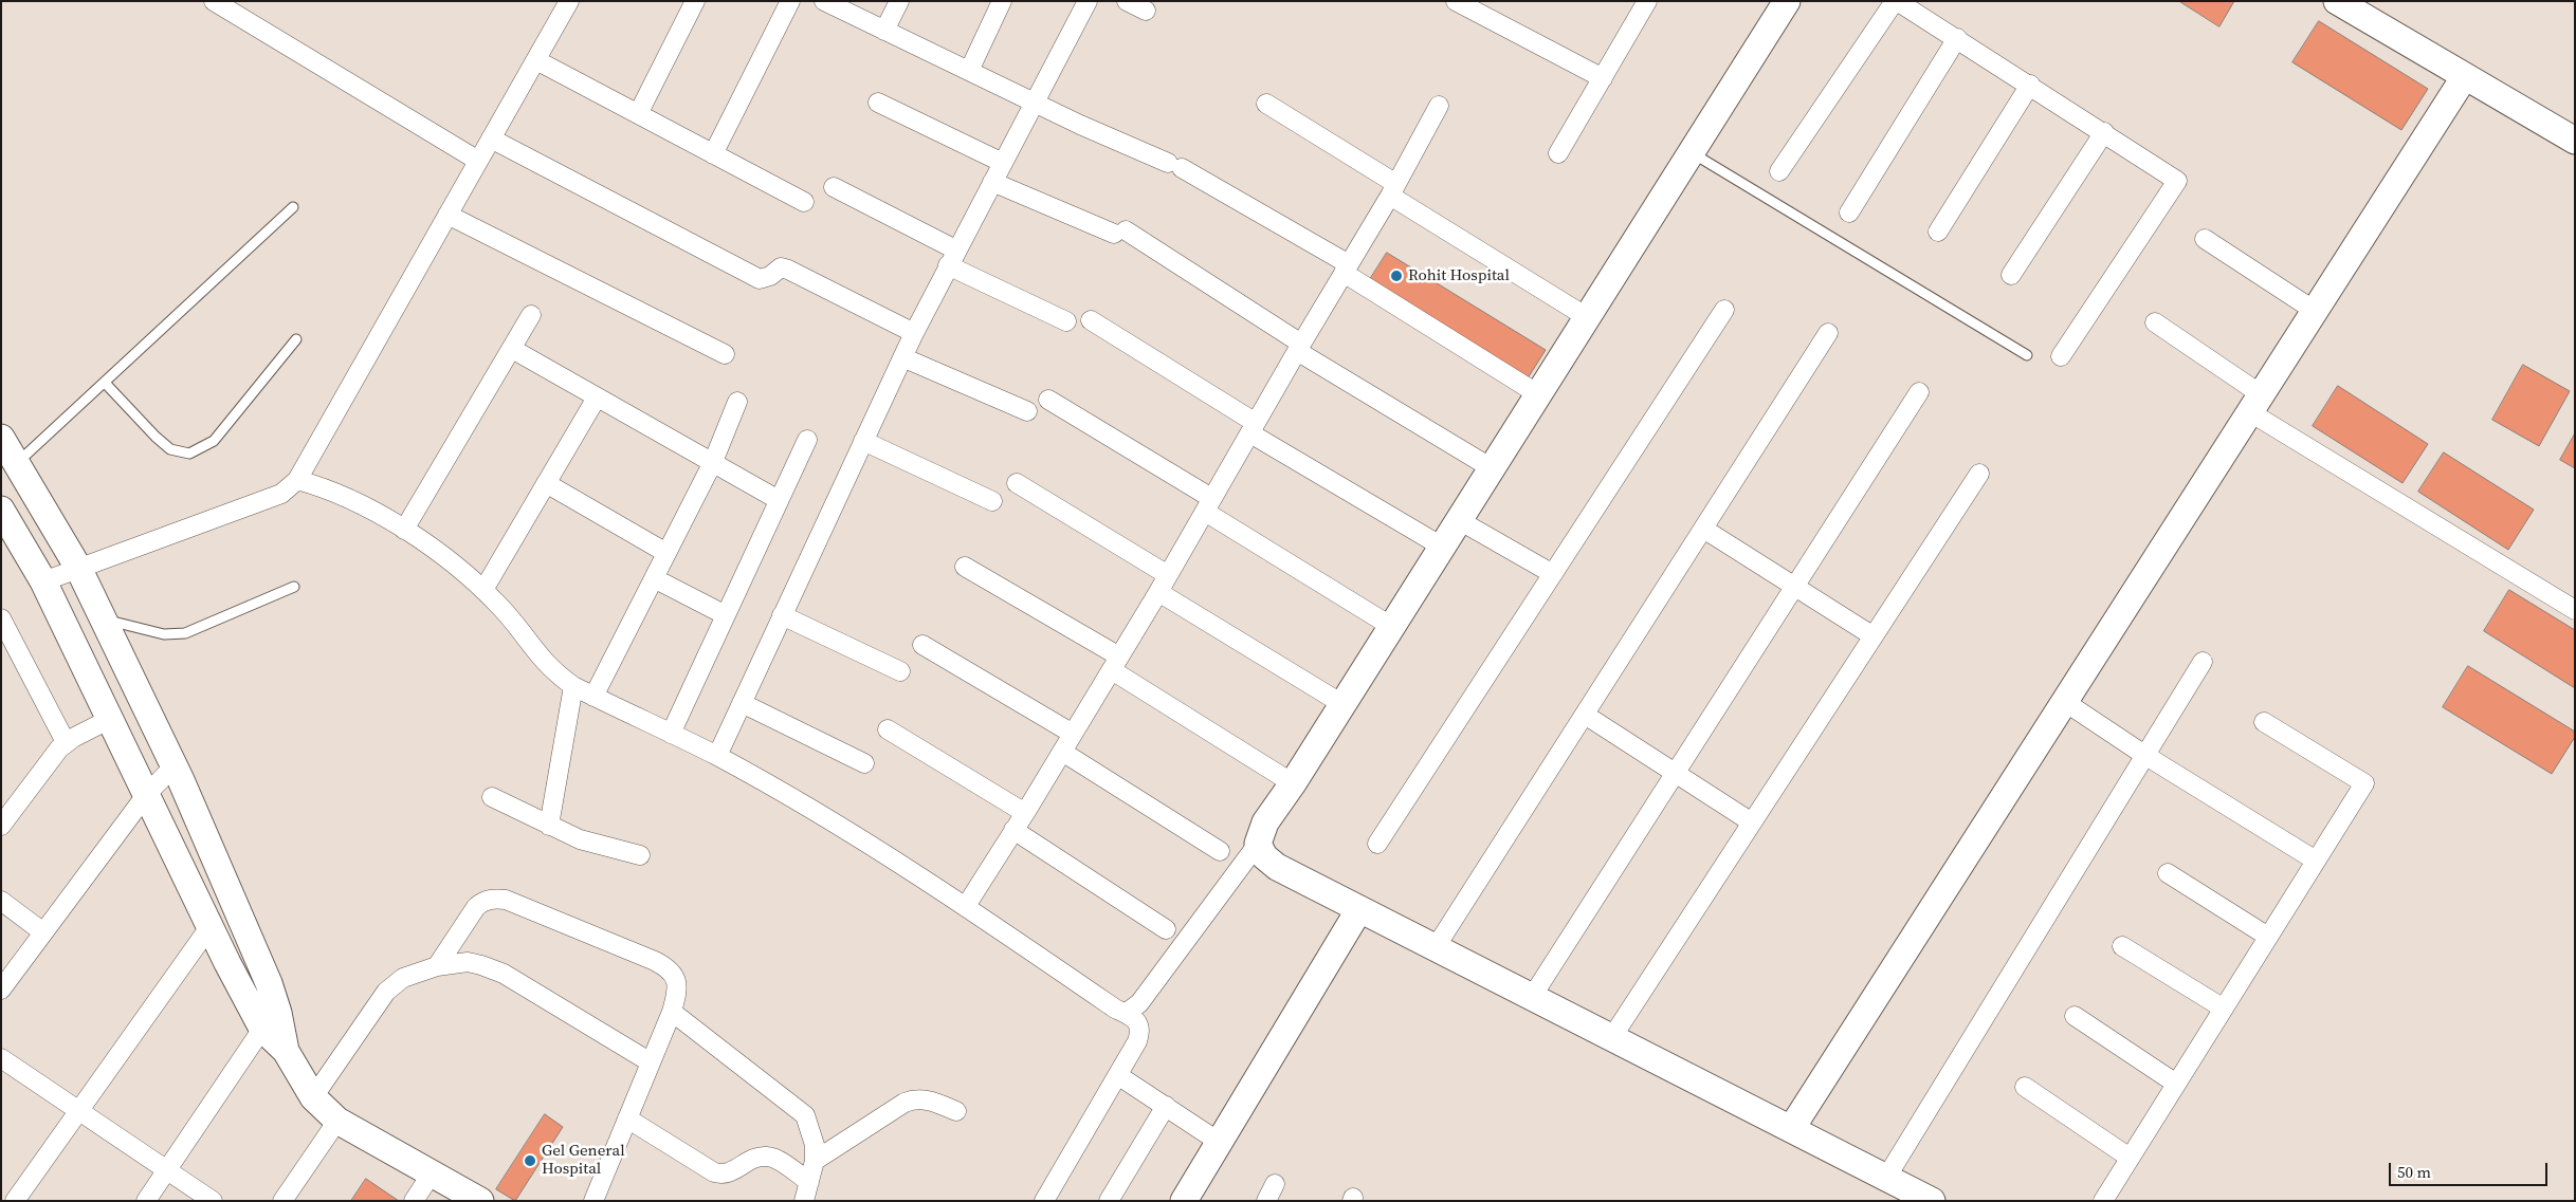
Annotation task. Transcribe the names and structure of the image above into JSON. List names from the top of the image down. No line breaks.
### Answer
{"places":["Rohit Hospital","Gel General Hospital"],"scale_bar":"50 m"}
